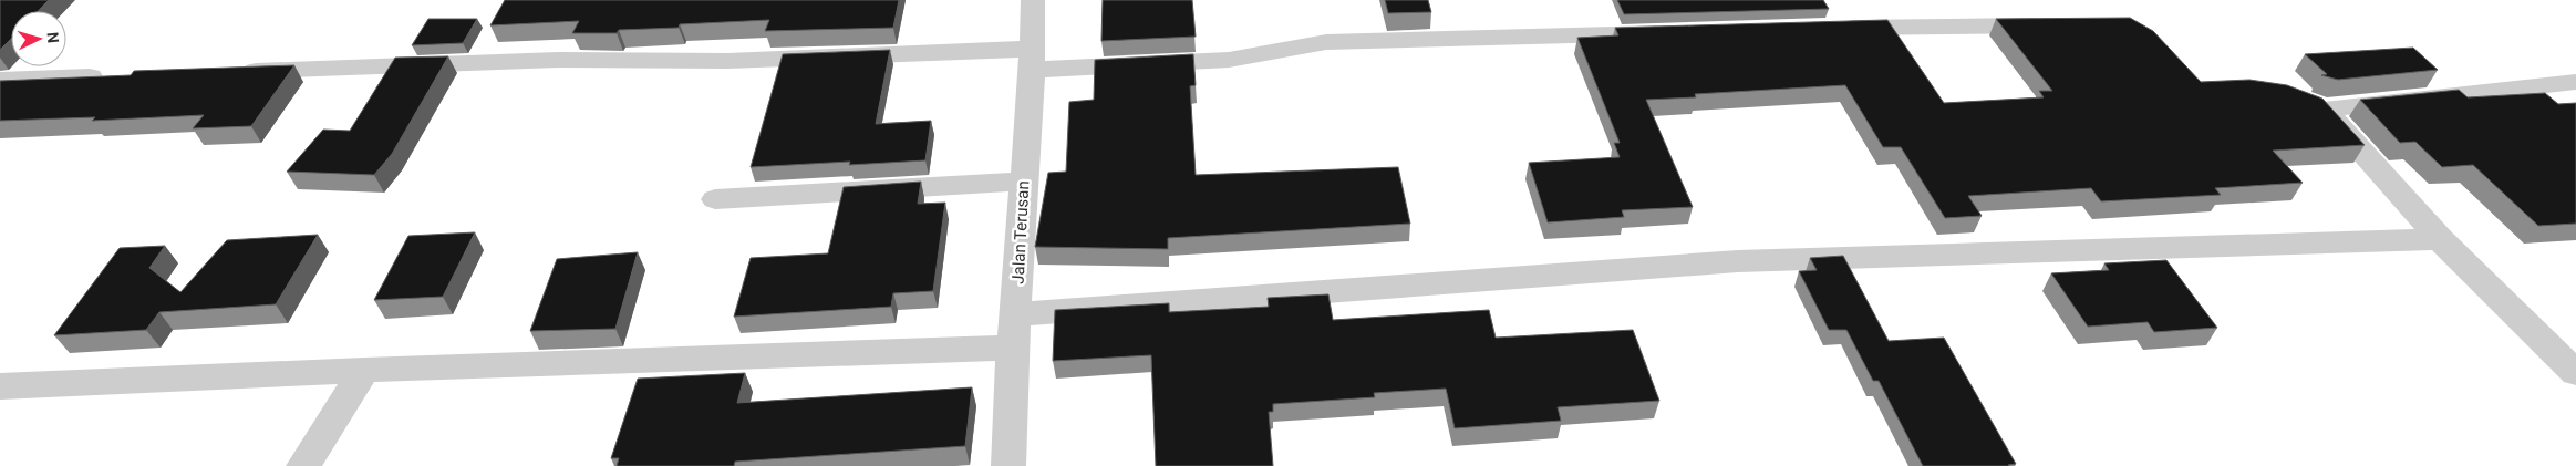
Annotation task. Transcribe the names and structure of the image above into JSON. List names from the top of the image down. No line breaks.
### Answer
{"streets":{"street":["Jalan Terusan"]},"north":"right"}
